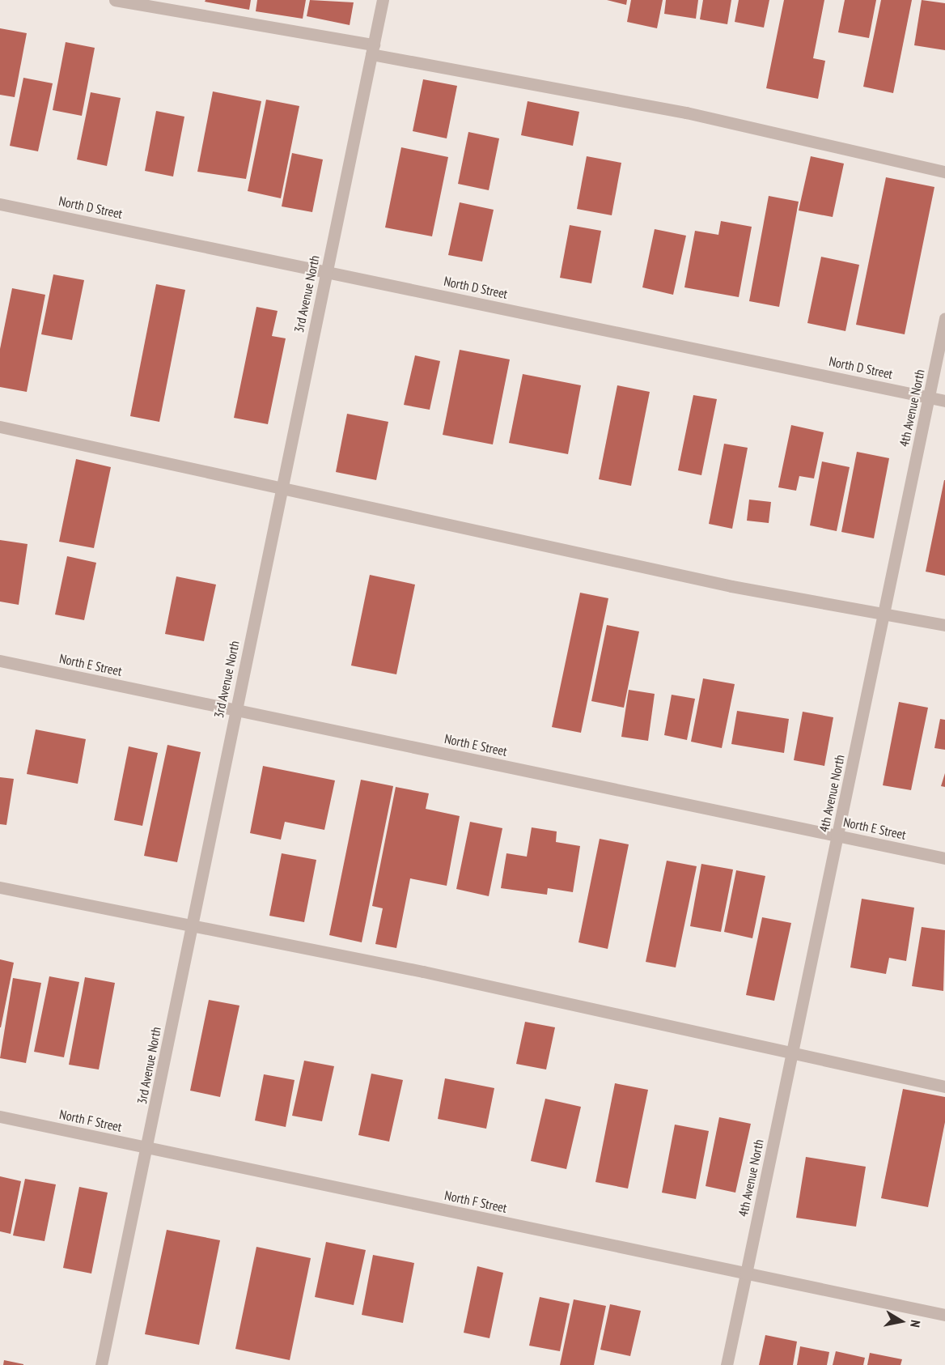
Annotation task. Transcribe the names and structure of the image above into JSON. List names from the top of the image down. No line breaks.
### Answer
{"streets":{"street":["North D Street","3rd Avenue North","4th Avenue North","North E Street","North F Street"]},"crossings":[["North D Street","3rd Avenue North"],["North D Street","4th Avenue North"],["3rd Avenue North","North E Street"],["3rd Avenue North","North F Street"],["4th Avenue North","North E Street"],["4th Avenue North","North F Street"]],"north":"right"}
